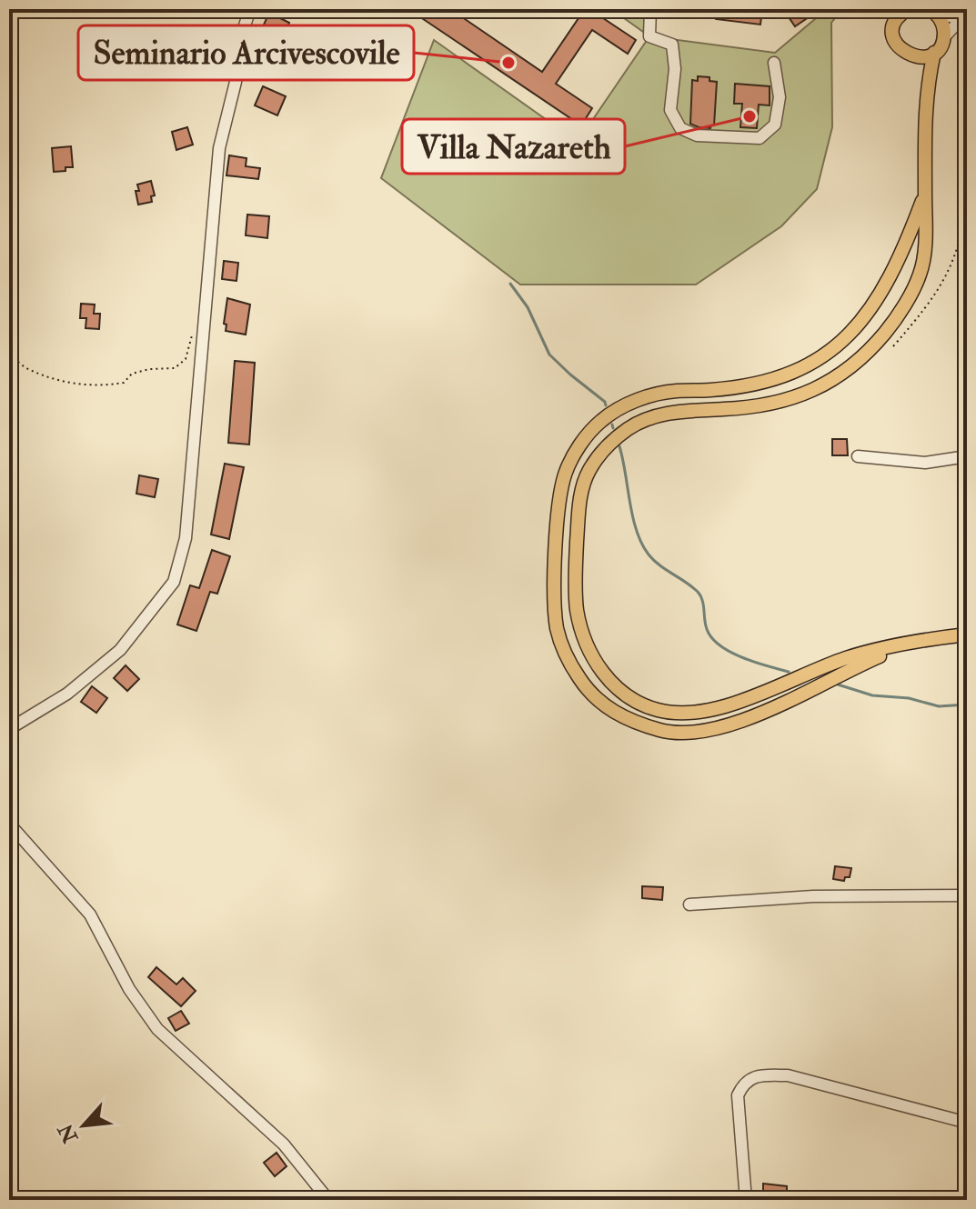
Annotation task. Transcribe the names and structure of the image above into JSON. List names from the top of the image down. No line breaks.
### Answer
{"places":["Seminario Arcivescovile","Villa Nazareth"],"north":"bottom left"}
